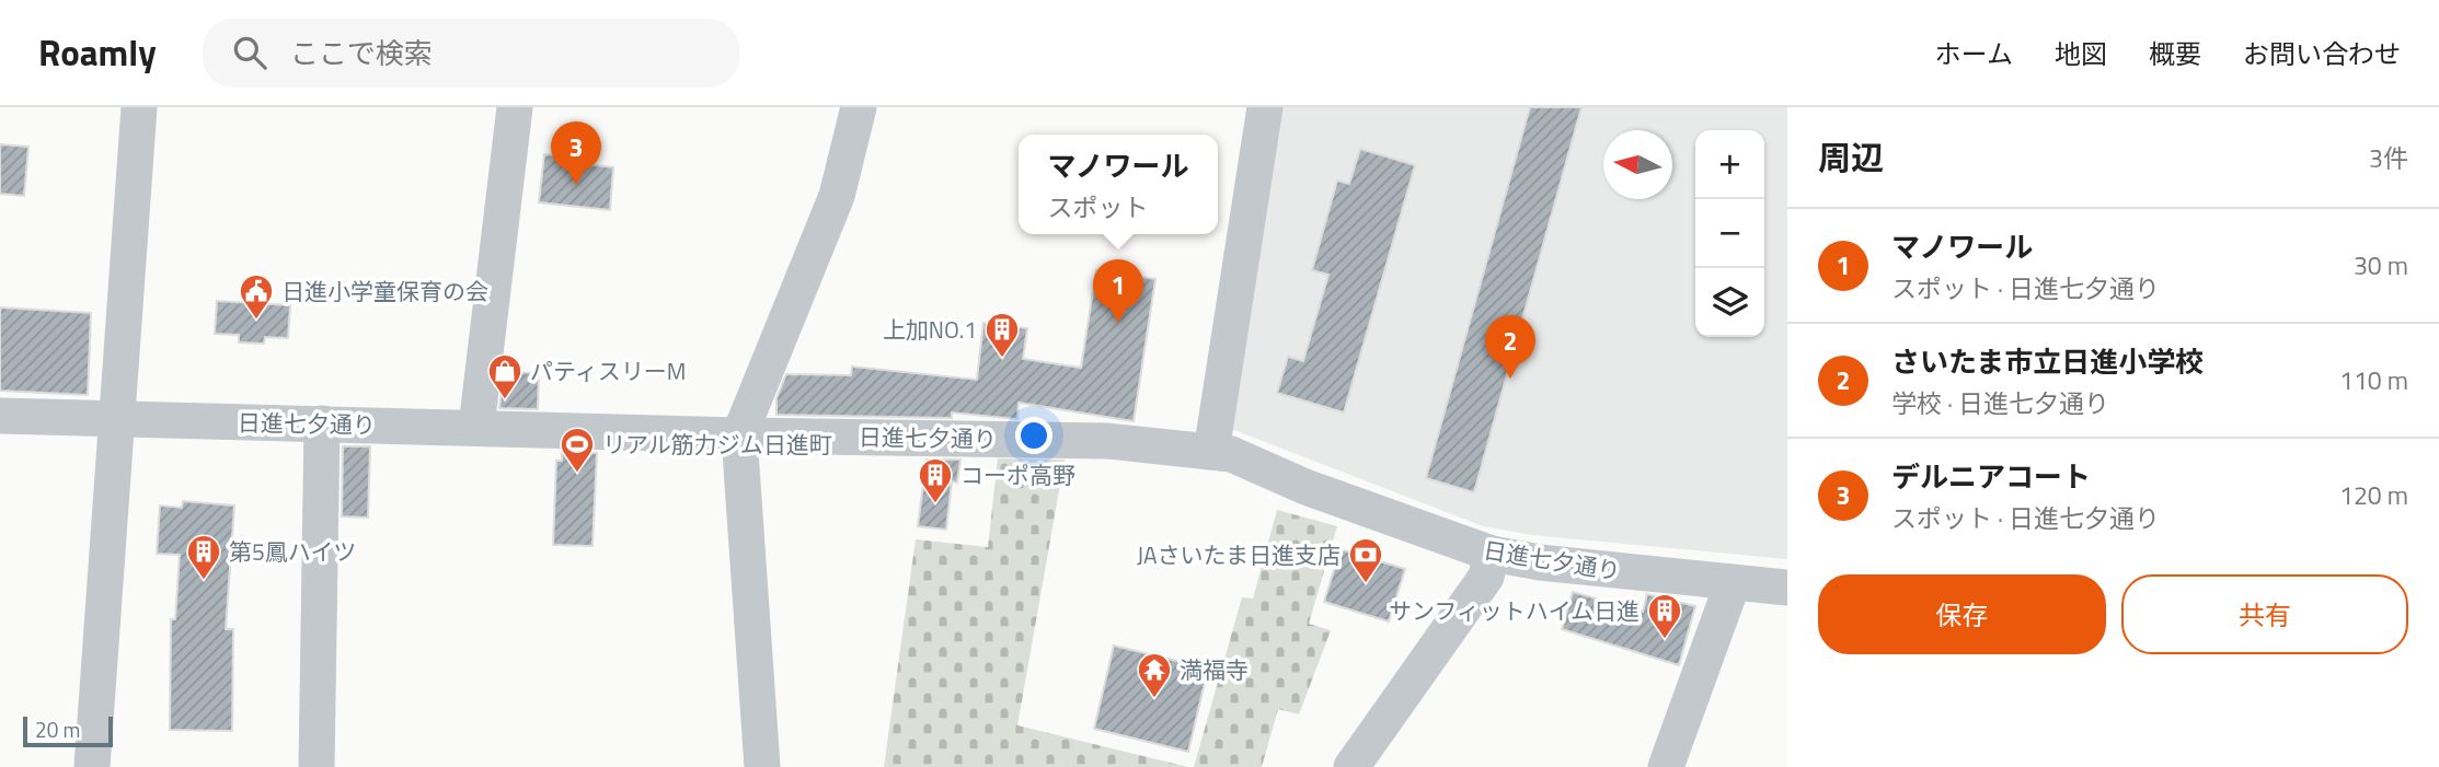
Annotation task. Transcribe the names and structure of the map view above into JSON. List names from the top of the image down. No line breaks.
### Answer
{"streets":{"street":["日進七夕通り"]},"places":{"public building":["日進小学童保育の会"],"building":["上加NO.1","コーポ高野","第5鳳ハイツ","サンフィットハイム日進"],"shop":["パティスリーM"],"sports":["リアル筋力ジム日進町"],"bank":["JAさいたま日進支店"],"temple":["満福寺"]},"scale_bar":"20 m","north":"left","page":{"header":"Roamly","search":"ここで検索","nav":["ホーム","地図","概要","お問い合わせ"],"heading":["周辺","3件"],"pins":["3","1","2"],"map_buttons":["+","−"],"popup":["マノワール","スポット"],"list":[{"mark":"1","name":"マノワール","note":"スポット · 日進七夕通り","value":"30 m"},{"mark":"2","name":"さいたま市立日進小学校","note":"学校 · 日進七夕通り","value":"110 m"},{"mark":"3","name":"デルニアコート","note":"スポット · 日進七夕通り","value":"120 m"}],"buttons":["保存","共有"],"scale":"20 m"}}
